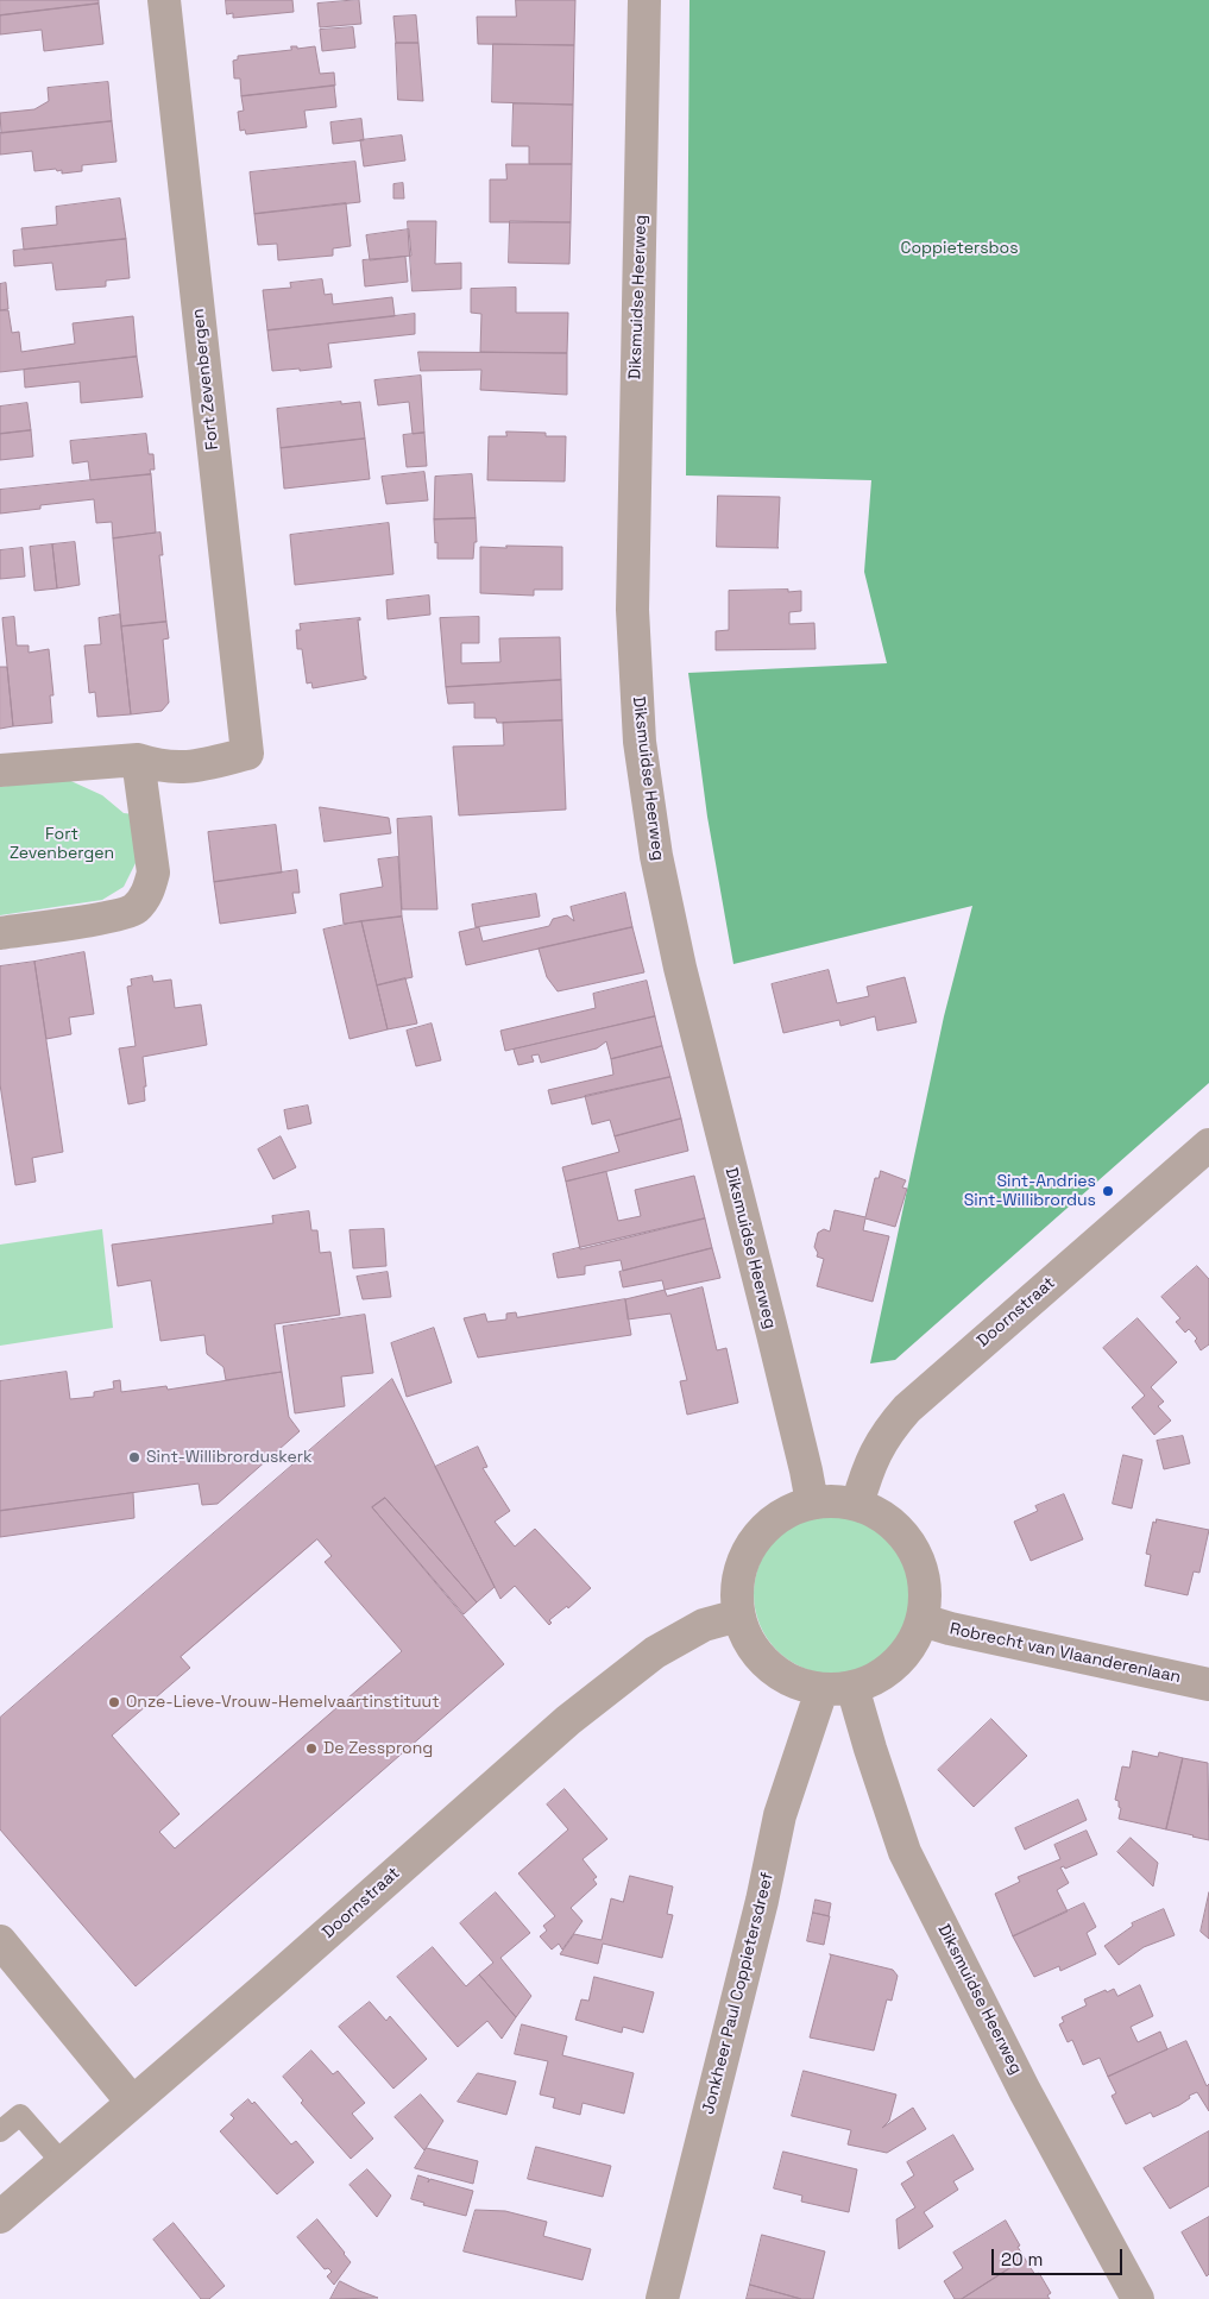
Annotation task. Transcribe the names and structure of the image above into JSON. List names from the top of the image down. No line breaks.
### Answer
{"streets":{"street":["Diksmuidse Heerweg","Fort Zevenbergen","Doornstraat","Robrecht van Vlaanderenlaan","Jonkheer Paul Coppietersdreef"]},"crossings":[["Diksmuidse Heerweg","Doornstraat"],["Diksmuidse Heerweg","Robrecht van Vlaanderenlaan"],["Diksmuidse Heerweg","Jonkheer Paul Coppietersdreef"],["Doornstraat","Robrecht van Vlaanderenlaan"],["Doornstraat","Jonkheer Paul Coppietersdreef"],["Robrecht van Vlaanderenlaan","Jonkheer Paul Coppietersdreef"]],"parks":["Coppietersbos","Fort Zevenbergen"],"places":["Sint-Andries Sint-Willibrordus","Sint-Willibrorduskerk","Onze-Lieve-Vrouw-Hemelvaartinstituut","De Zessprong"],"scale_bar":"20 m"}
